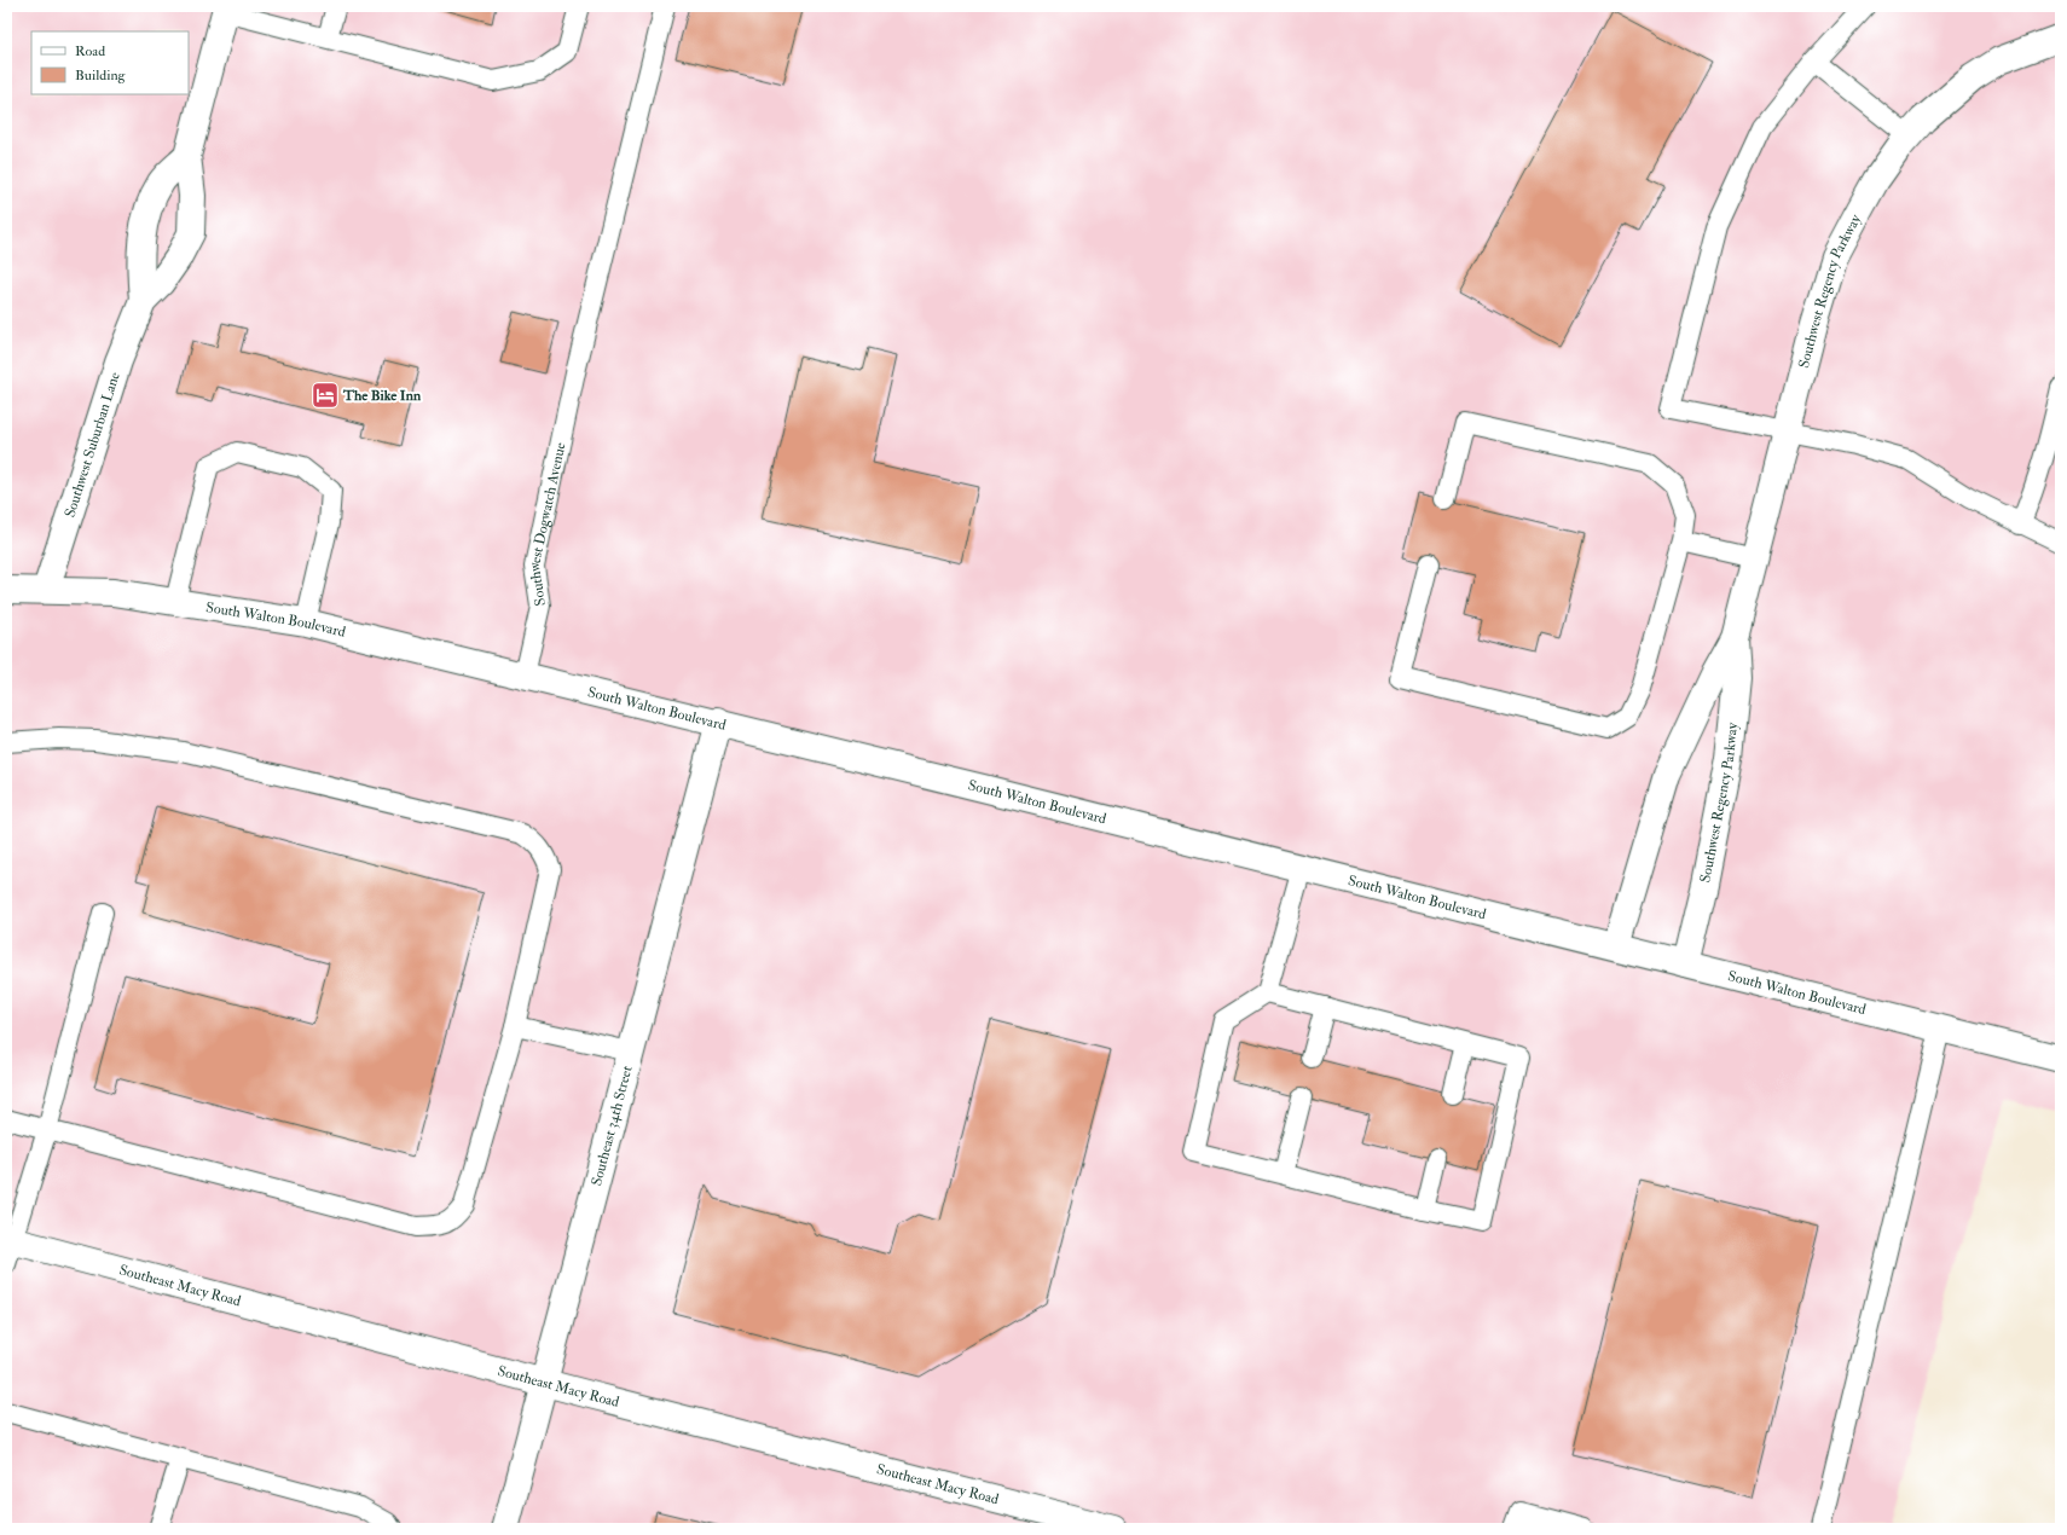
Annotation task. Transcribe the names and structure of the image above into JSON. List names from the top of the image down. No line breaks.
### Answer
{"streets":{"street":["Southwest Regency Parkway","Southwest Suburban Lane","South Walton Boulevard","Southeast 34th Street","Southeast Macy Road"],"lane":["Southwest Dogwatch Avenue"]},"crossings":[["Southwest Regency Parkway","South Walton Boulevard"],["Southwest Suburban Lane","South Walton Boulevard"],["Southwest Dogwatch Avenue","South Walton Boulevard"],["South Walton Boulevard","Southeast 34th Street"],["Southeast 34th Street","Southeast Macy Road"]],"places":{"hotel":["The Bike Inn"]},"legend":["Road","Building"]}
